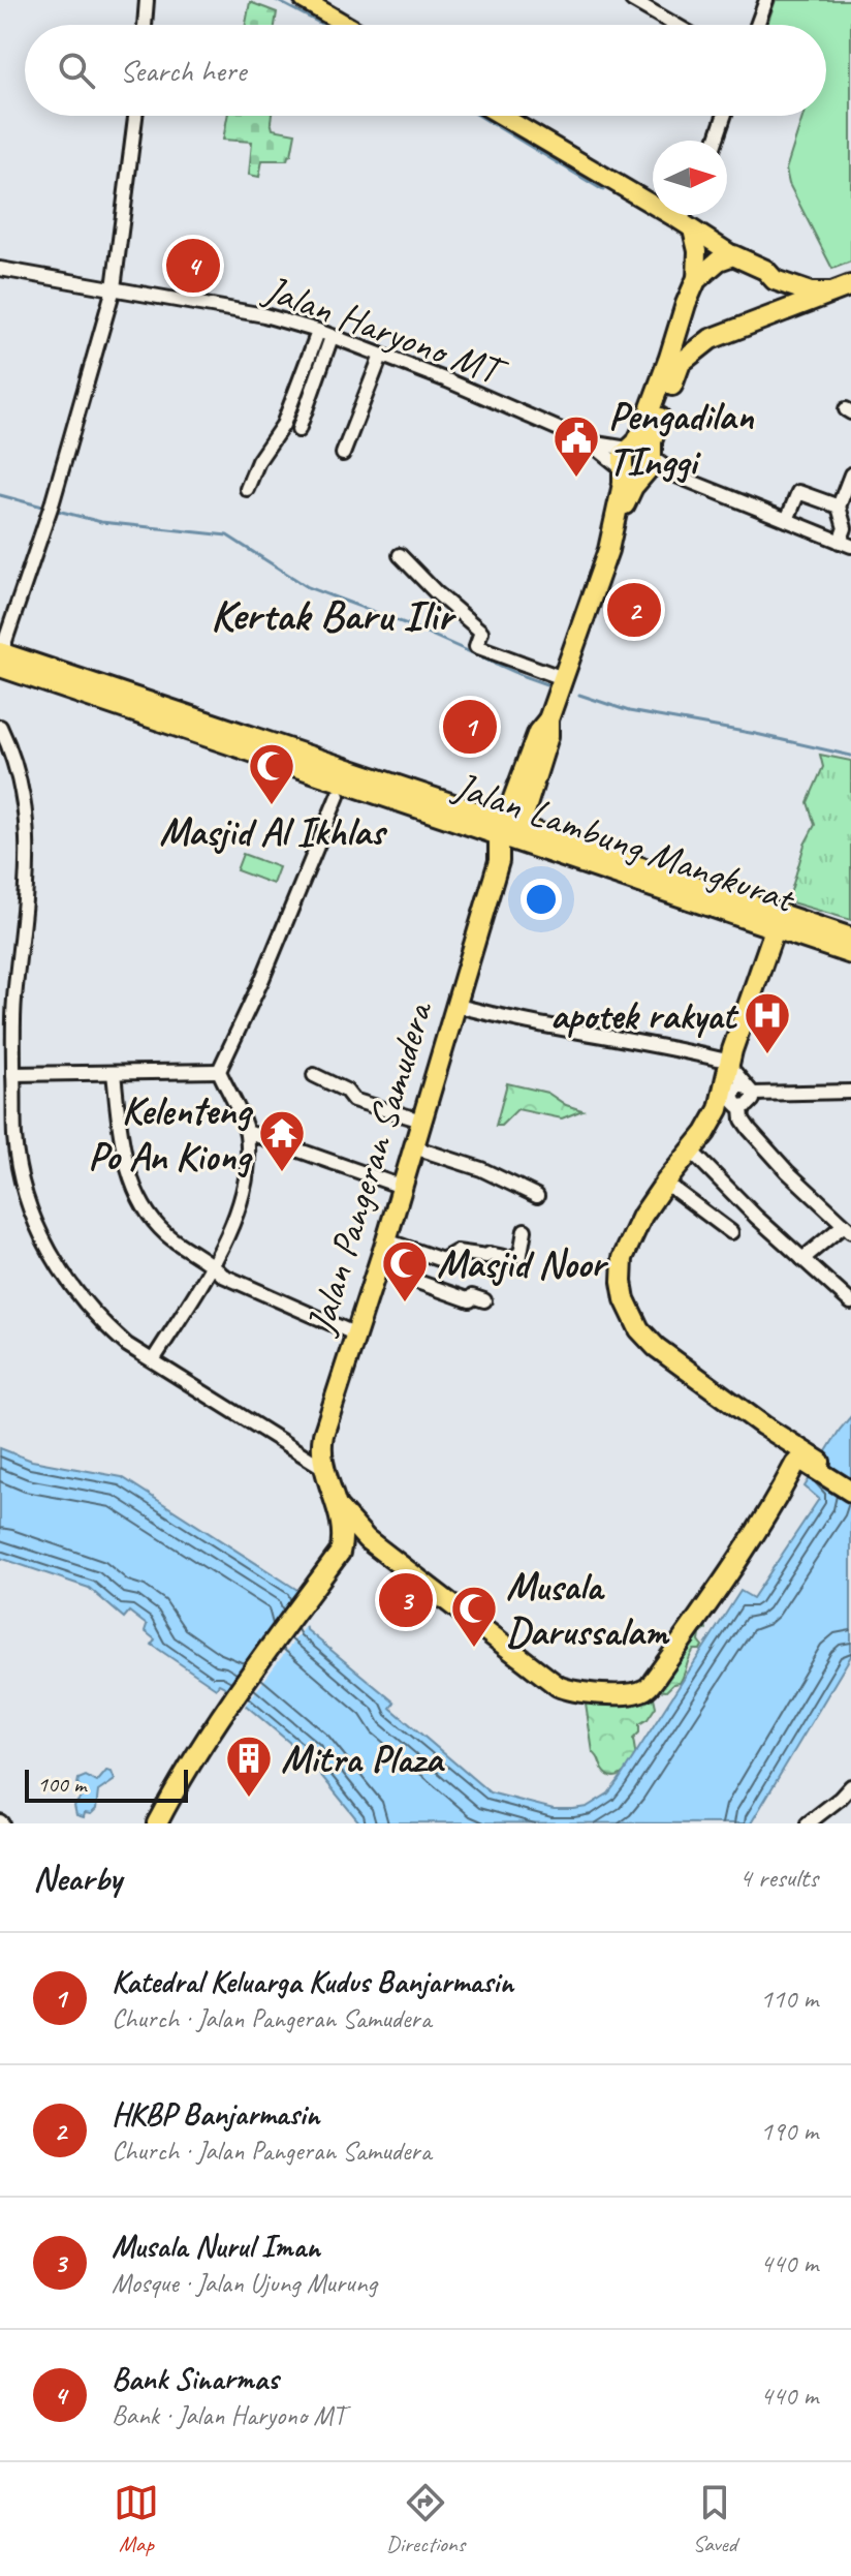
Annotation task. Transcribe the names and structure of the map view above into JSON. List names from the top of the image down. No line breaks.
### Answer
{"streets":{"highway":["Jalan Lambung Mangkurat","Jalan Pangeran Samudera"],"street":["Jalan Haryono MT"]},"crossings":[["Jalan Haryono MT","Jalan Pangeran Samudera"],["Jalan Lambung Mangkurat","Jalan Pangeran Samudera"]],"districts":["Kertak Baru Ilir"],"places":{"public building":["Pengadilan TInggi"],"mosque":["Masjid Al Ikhlas","Masjid Noor","Musala Darussalam"],"hospital":["apotek rakyat"],"temple":["Kelenteng Po An Kiong"],"building":["Mitra Plaza"]},"scale_bar":"100 m","north":"right","page":{"search":"Search here","pins":["4","2","1","3"],"scale":"100 m","heading":["Nearby","4 results"],"list":[{"mark":"1","name":"Katedral Keluarga Kudus Banjarmasin","note":"Church · Jalan Pangeran Samudera","value":"110 m"},{"mark":"2","name":"HKBP Banjarmasin","note":"Church · Jalan Pangeran Samudera","value":"190 m"},{"mark":"3","name":"Musala Nurul Iman","note":"Mosque · Jalan Ujung Murung","value":"440 m"},{"mark":"4","name":"Bank Sinarmas","note":"Bank · Jalan Haryono MT","value":"440 m"}],"nav":["Map","Directions","Saved"]}}
